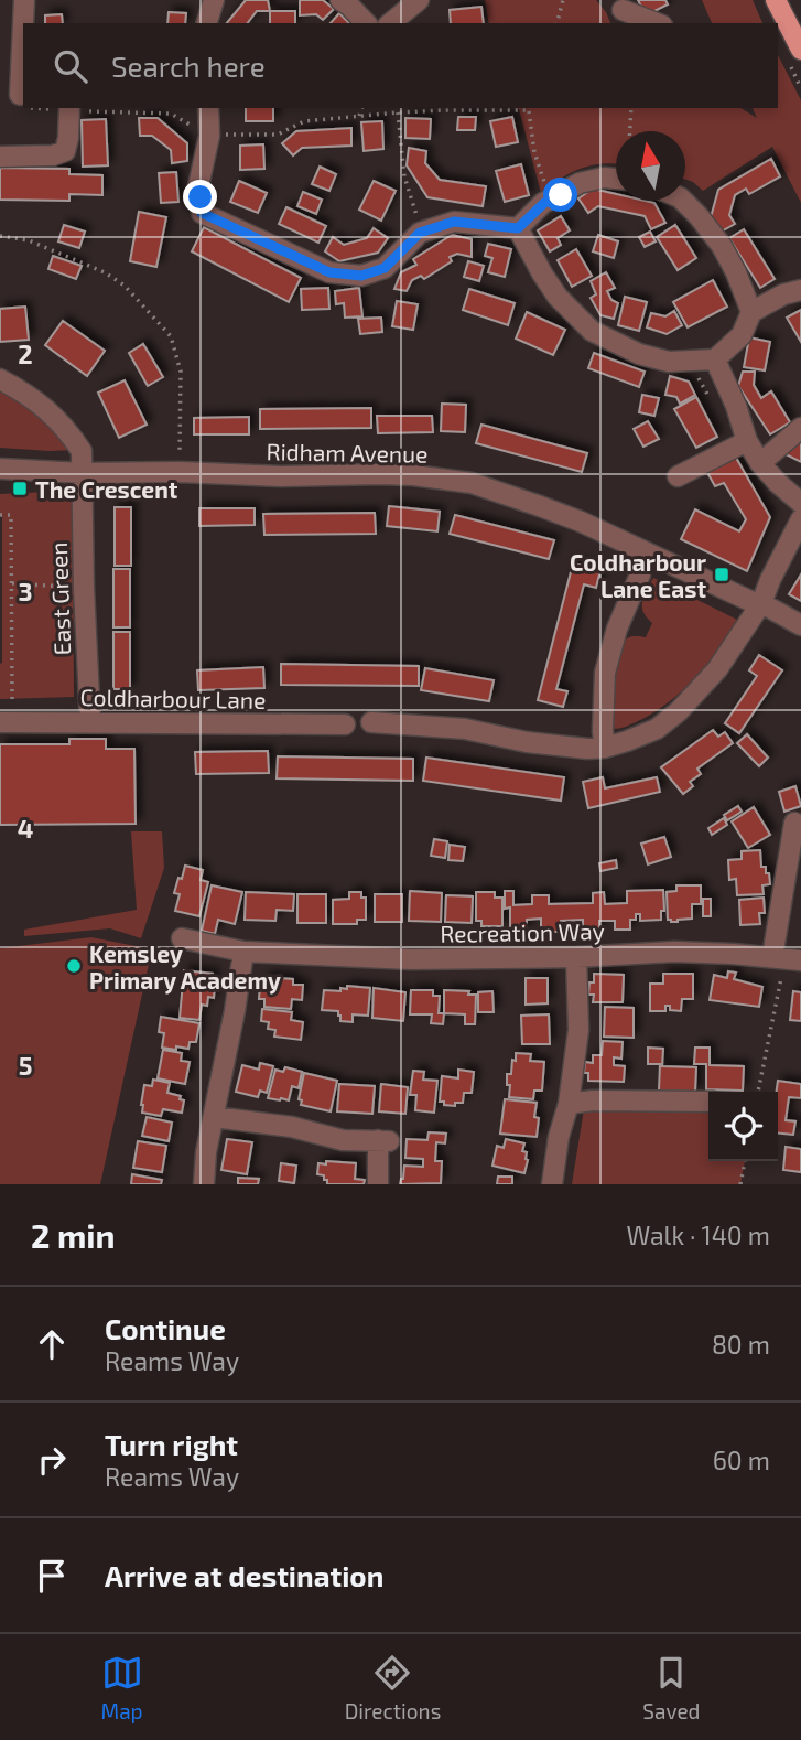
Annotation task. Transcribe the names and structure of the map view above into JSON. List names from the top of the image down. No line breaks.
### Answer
{"streets":{"street":["Ridham Avenue","East Green","Coldharbour Lane","Recreation Way"]},"crossings":[["Ridham Avenue","East Green"],["East Green","Coldharbour Lane"]],"places":{"transit":["The Crescent","Coldharbour Lane East"],"other":["Kemsley Primary Academy"]},"north":"top","page":{"search":"Search here","heading":["2 min","Walk · 140 m"],"list":[["Continue","Reams Way","80 m"],["Turn right","Reams Way","60 m"],"Arrive at destination"],"nav":["Map","Directions","Saved"]},"grid":{"rows":["2","3","4","5"]}}
